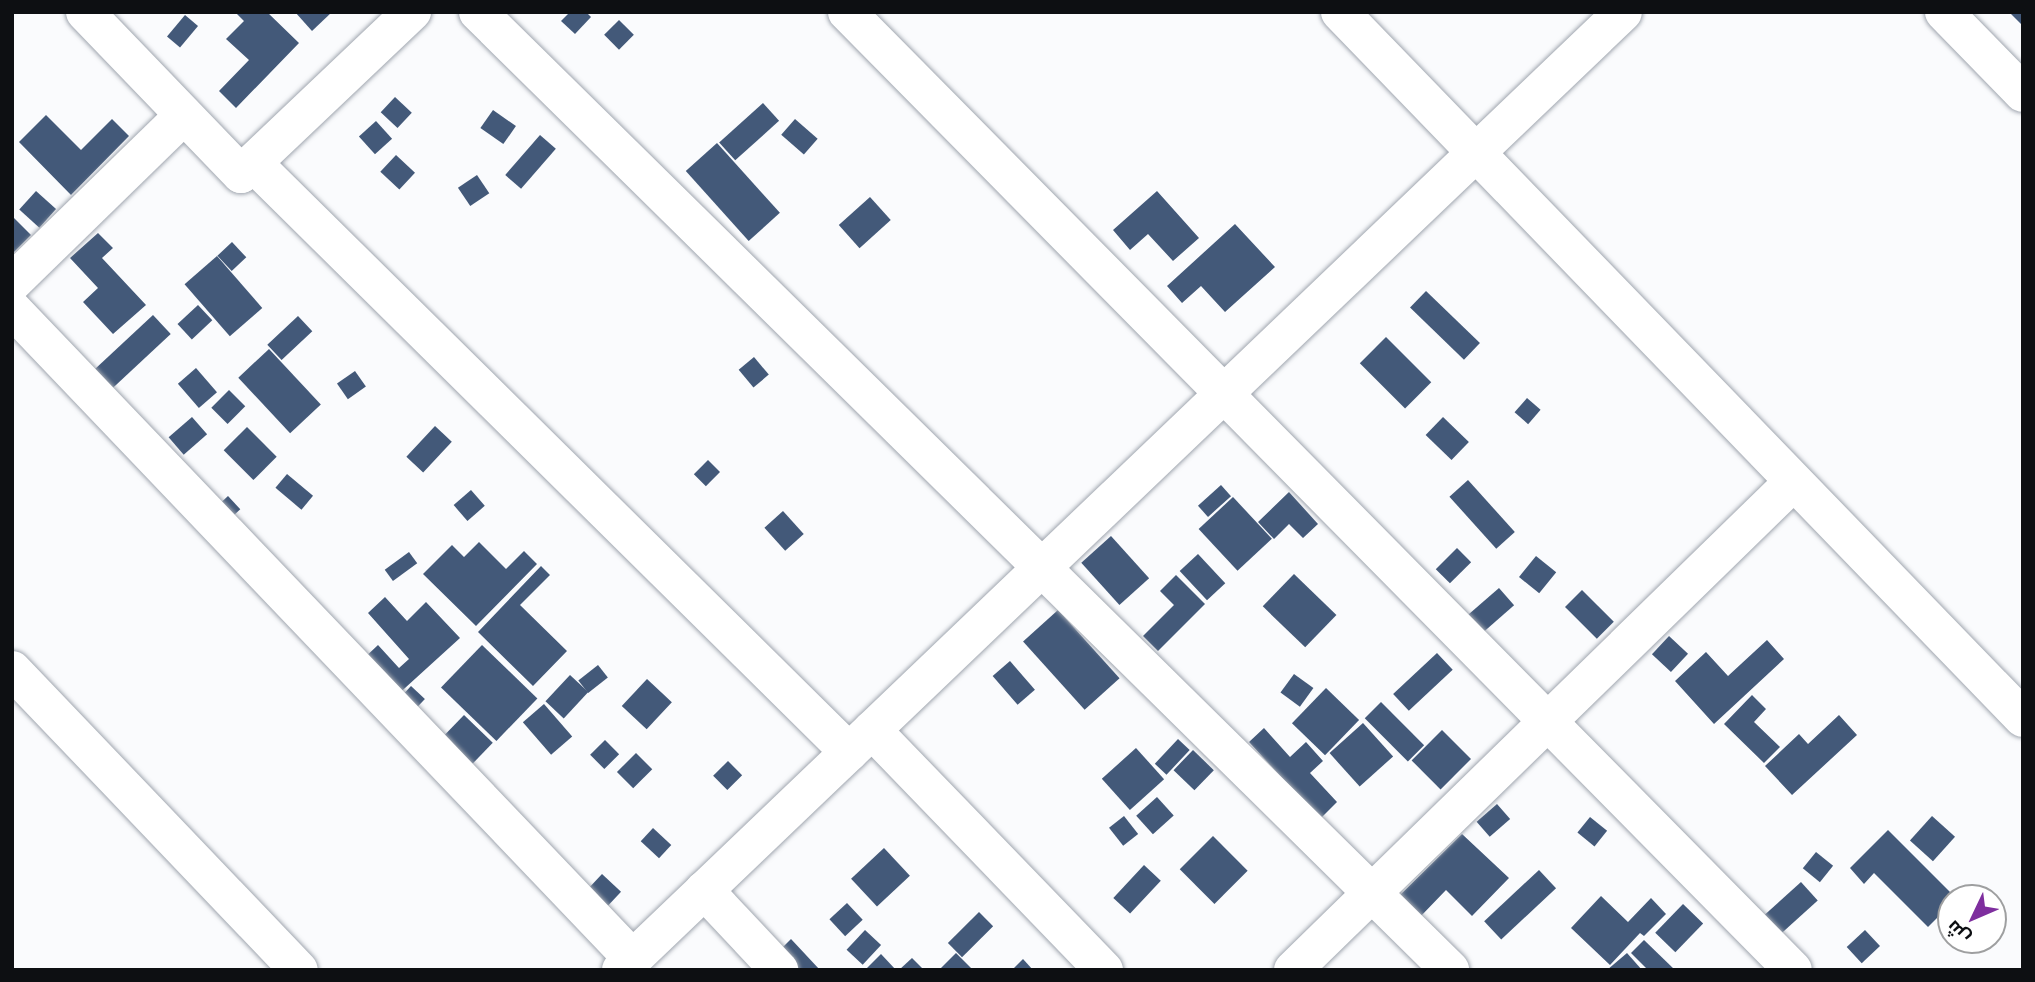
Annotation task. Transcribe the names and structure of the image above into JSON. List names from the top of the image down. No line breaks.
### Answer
{"north":"bottom left"}
